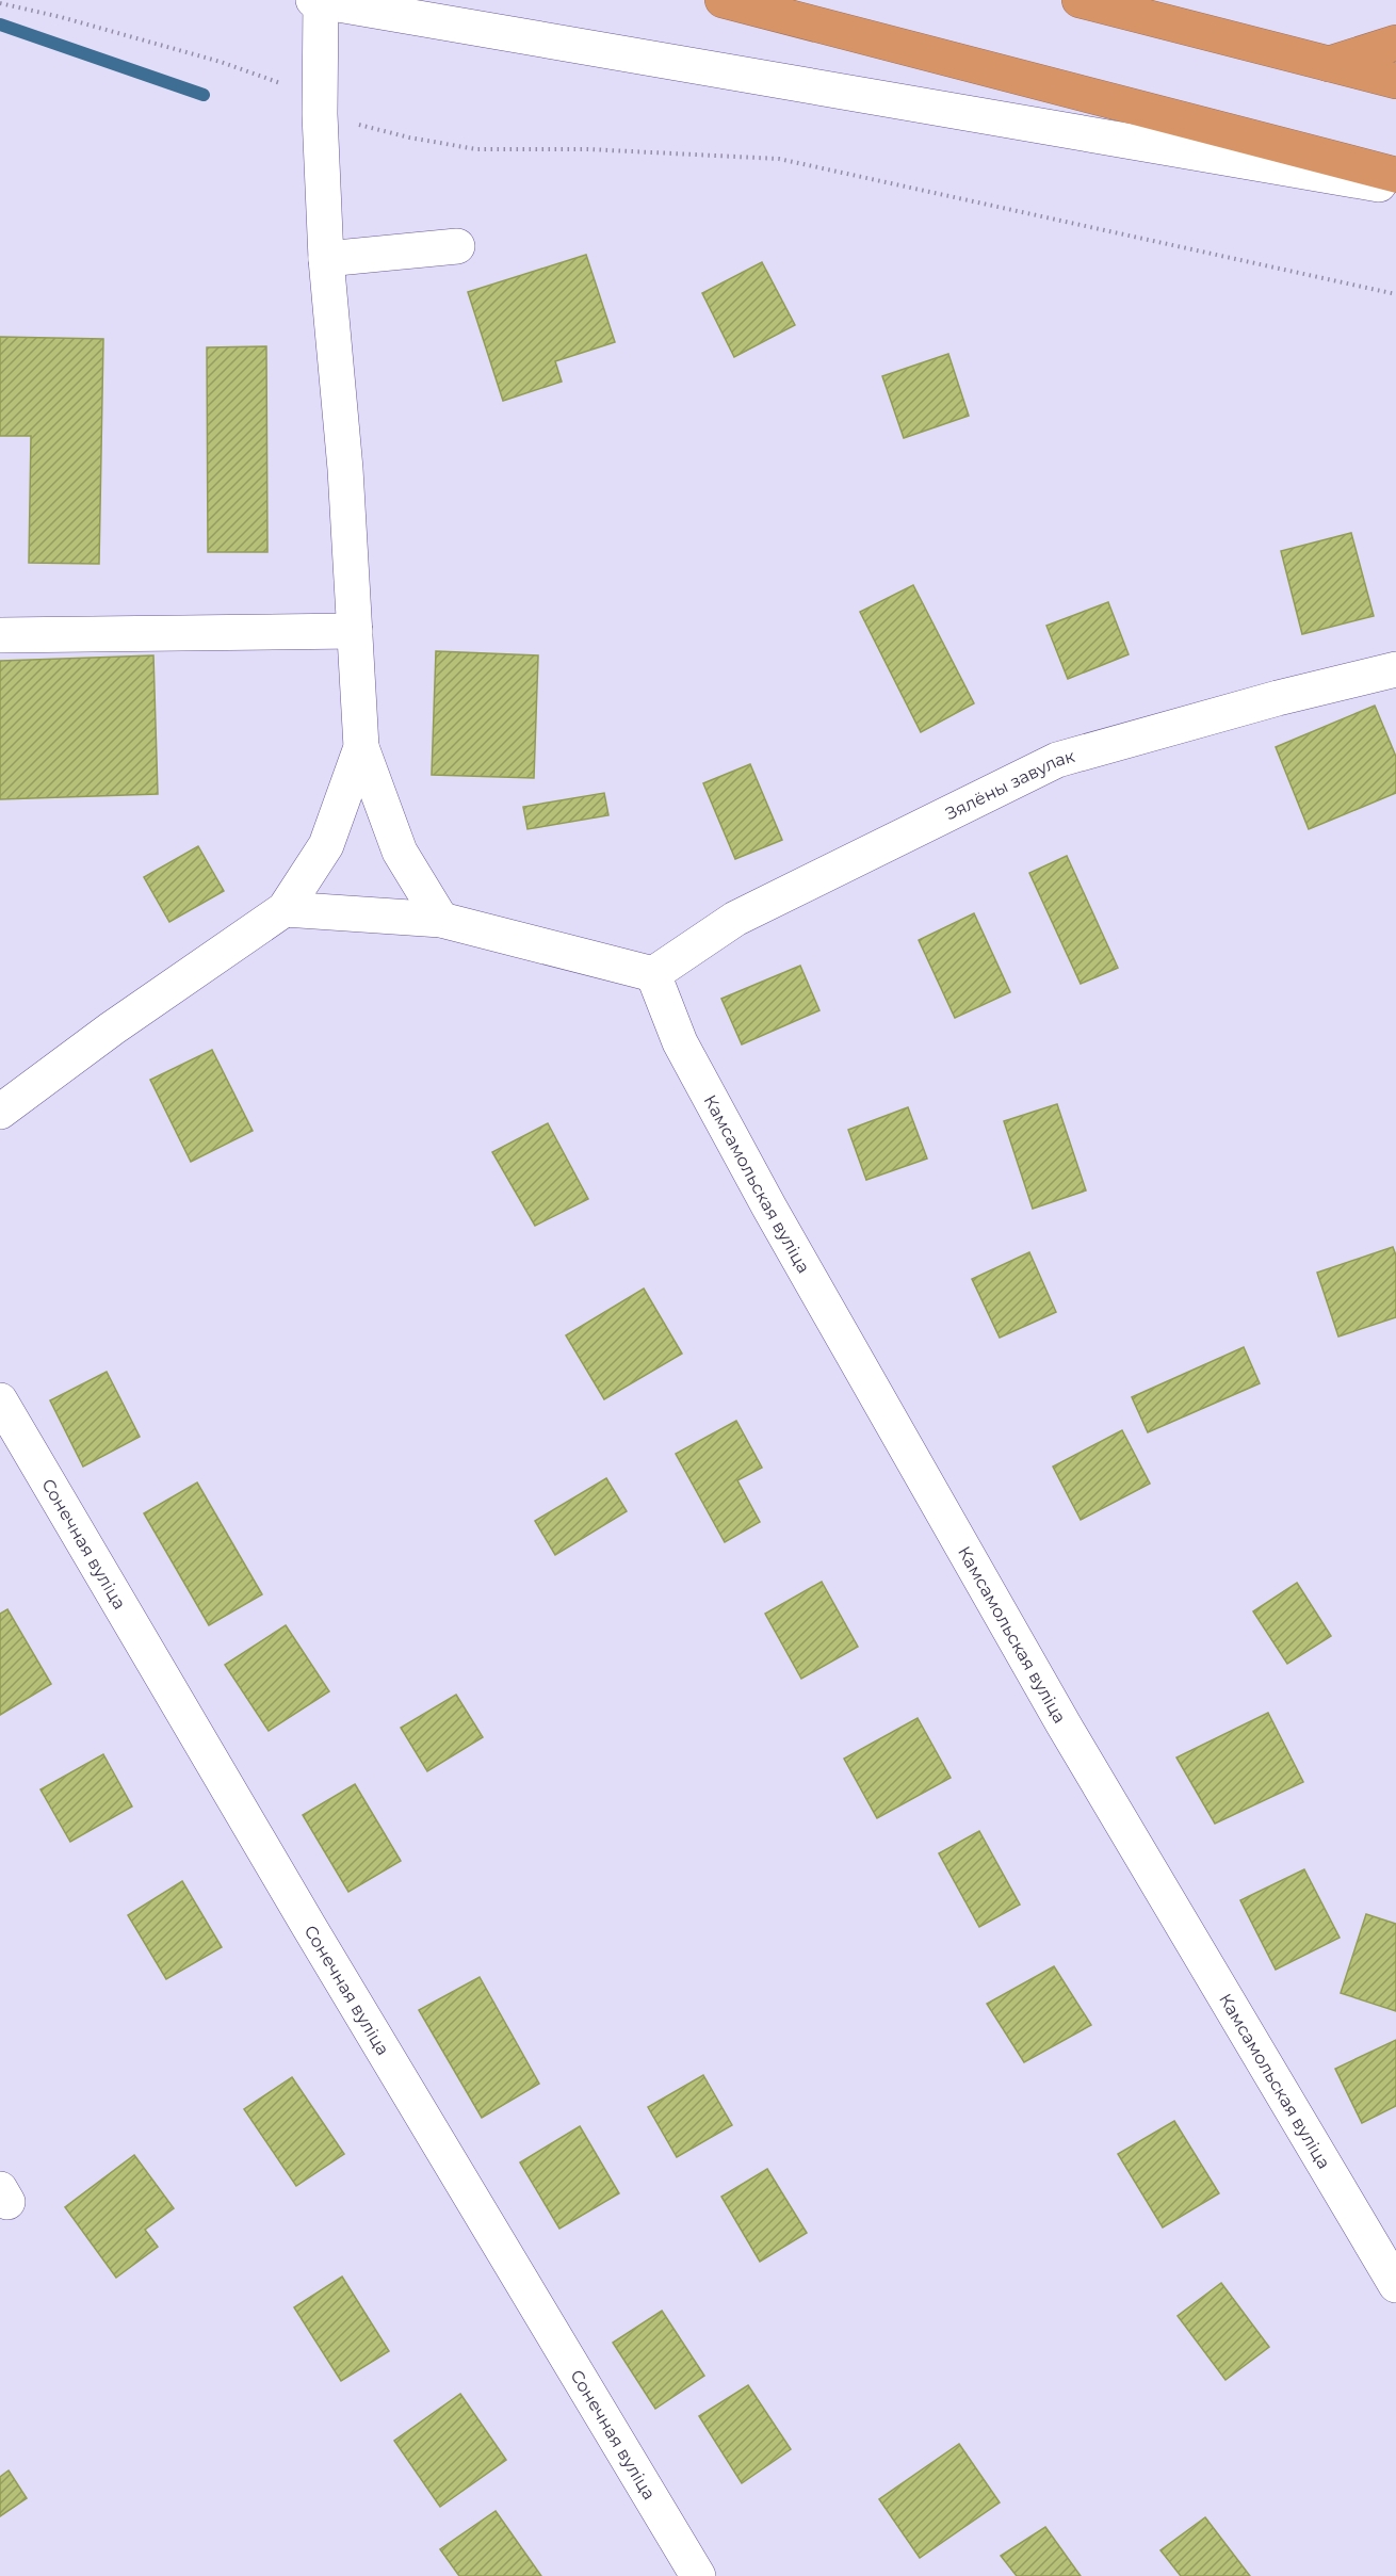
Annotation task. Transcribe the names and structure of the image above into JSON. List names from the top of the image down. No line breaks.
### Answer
{"streets":{"street":["Зялёны завулак","Камсамольская вуліца","Сонечная вуліца"]},"crossings":[["Зялёны завулак","Камсамольская вуліца"]]}
